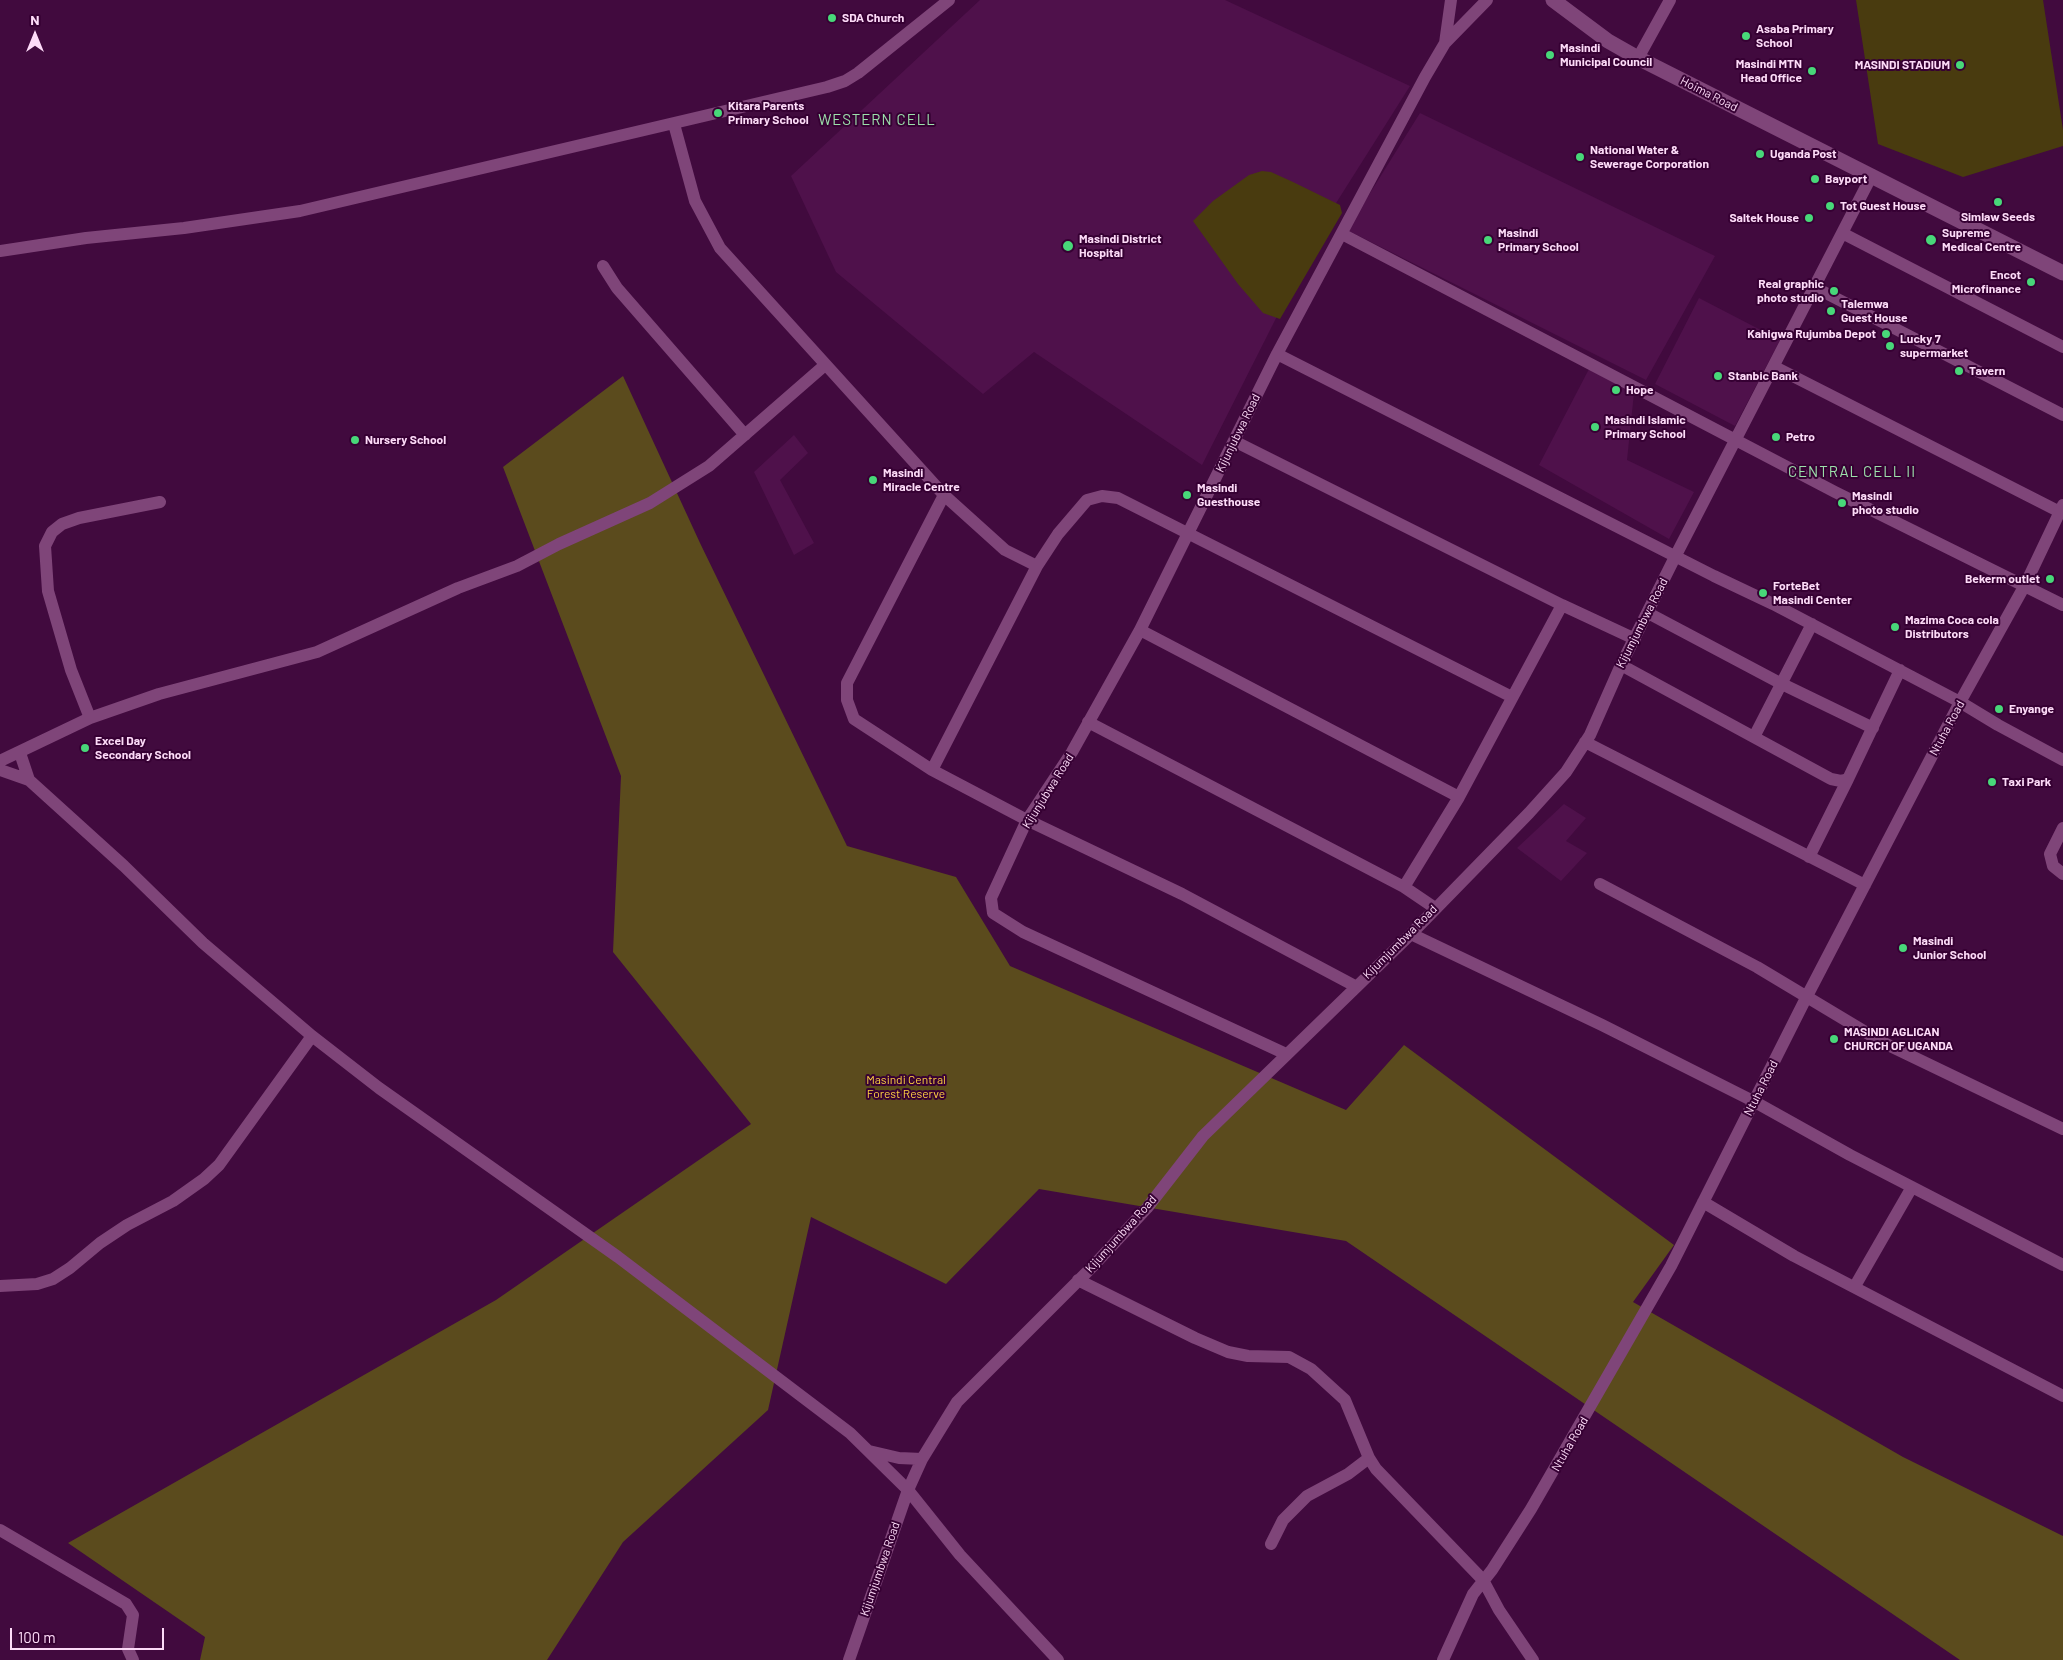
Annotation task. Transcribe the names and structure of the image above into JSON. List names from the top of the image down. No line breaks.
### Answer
{"streets":{"main road":["Hoima Road"],"street":["Kijunjubwa Road","Kijumjumbwa Road","Ntuha Road"]},"crossings":[["Hoima Road","Kijumjumbwa Road"],["Kijunjubwa Road","Kijumjumbwa Road"]],"districts":["WESTERN CELL","CENTRAL CELL II"],"parks":["Masindi Central Forest Reserve"],"places":["SDA Church","Asaba Primary School","Masindi Municipal Council","MASINDI STADIUM","Masindi MTN Head Office","Kitara Parents Primary School","Uganda Post","National Water & Sewerage Corporation","Bayport","Simlaw Seeds","Tot Guest House","Saltek House","Masindi Primary School","Supreme Medical Centre","Masindi District Hospital","Encot Microfinance","Real graphic photo studio","Talemwa Guest House","Kahigwa Rujumba Depot","Lucky 7 supermarket","Tavern","Stanbic Bank","Hope","Masindi Islamic Primary School","Petro","Nursery School","Masindi Miracle Centre","Masindi Guesthouse","Masindi photo studio","Bekerm outlet","ForteBet Masindi Center","Mazima Coca cola Distributors","Enyange","Excel Day Secondary School","Taxi Park","Masindi Junior School","MASINDI AGLICAN CHURCH OF UGANDA"],"scale_bar":"100 m","north":"top"}
